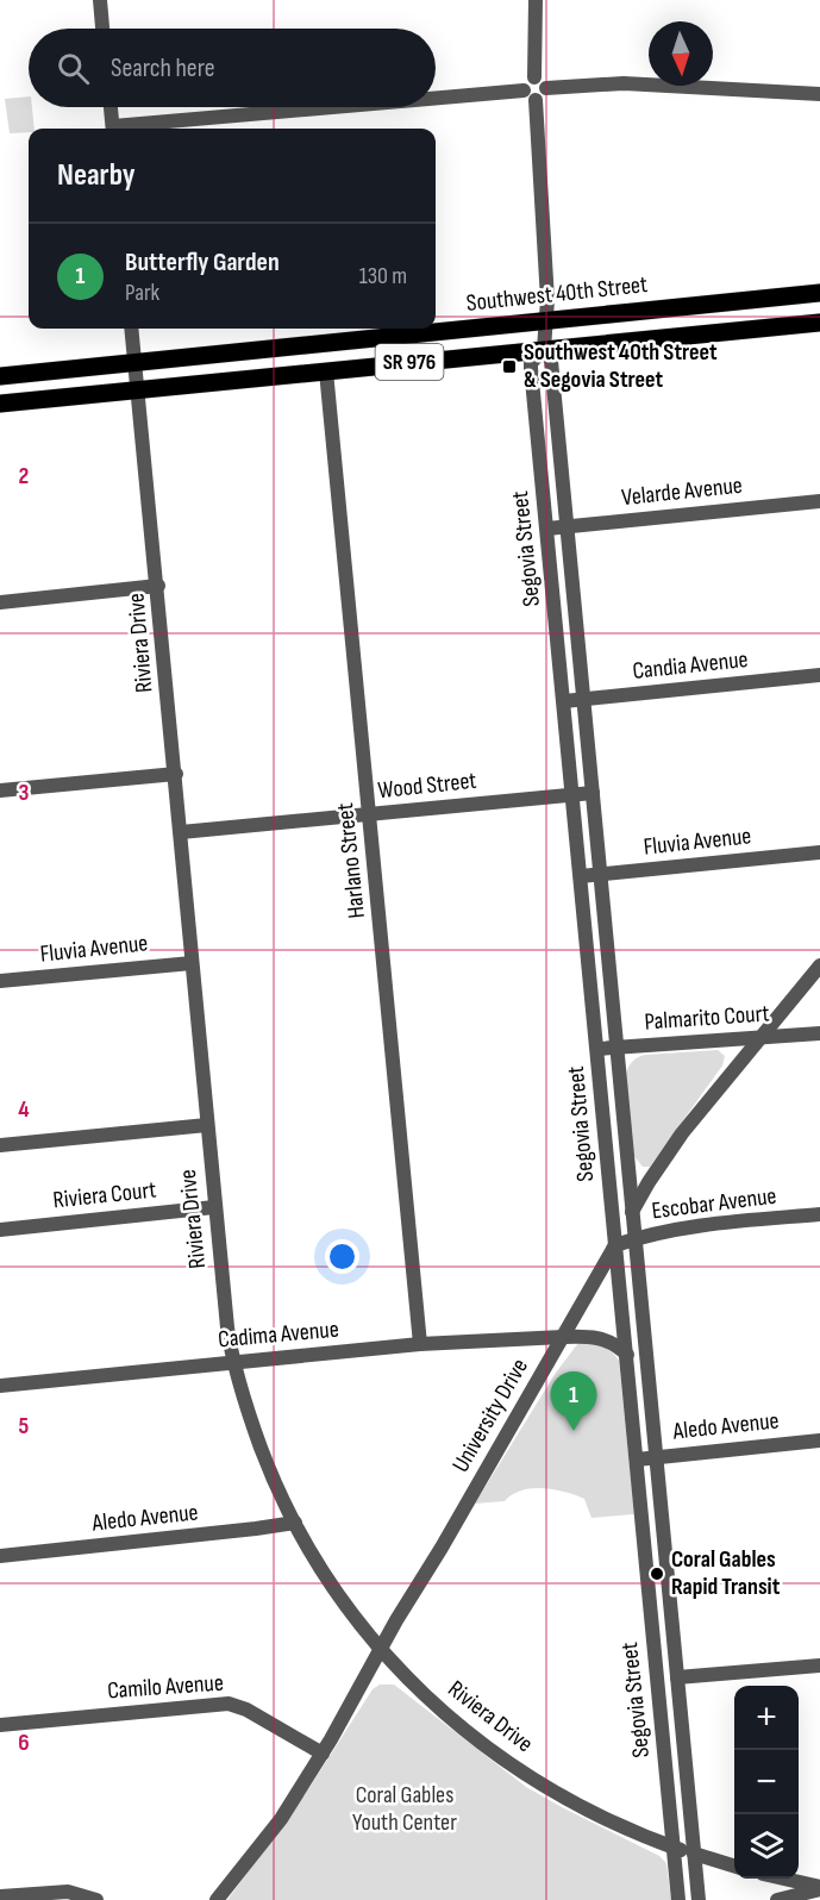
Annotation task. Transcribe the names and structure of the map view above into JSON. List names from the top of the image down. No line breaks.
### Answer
{"streets":{"main road":["Southwest 40th Street","SR 976"],"street":["Velarde Avenue","Segovia Street","Riviera Drive","Candia Avenue","Wood Street","Fluvia Avenue","Harlano Street","Palmarito Court","Riviera Court","Escobar Avenue","Cadima Avenue","University Drive","Aledo Avenue","Camilo Avenue"]},"crossings":[["Southwest 40th Street","Segovia Street"],["Southwest 40th Street","Riviera Drive"],["SR 976","Segovia Street"],["SR 976","Riviera Drive"],["SR 976","Harlano Street"],["Velarde Avenue","Segovia Street"],["Segovia Street","Riviera Drive"],["Segovia Street","Candia Avenue"],["Segovia Street","Wood Street"],["Segovia Street","Fluvia Avenue"],["Segovia Street","Palmarito Court"],["Segovia Street","Escobar Avenue"],["Segovia Street","Cadima Avenue"],["Segovia Street","University Drive"],["Segovia Street","Aledo Avenue"],["Riviera Drive","Wood Street"],["Riviera Drive","Fluvia Avenue"],["Riviera Drive","Riviera Court"],["Riviera Drive","Cadima Avenue"],["Riviera Drive","University Drive"],["Riviera Drive","Aledo Avenue"],["Wood Street","Harlano Street"],["Harlano Street","Cadima Avenue"],["Palmarito Court","University Drive"],["Escobar Avenue","University Drive"],["Cadima Avenue","University Drive"],["University Drive","Camilo Avenue"]],"parks":["Coral Gables Youth Center"],"places":{"transit":["Southwest 40th Street & Segovia Street"],"other":["Coral Gables Rapid Transit"]},"north":"bottom","page":{"search":"Search here","heading":"Nearby","list":[{"mark":"1","name":"Butterfly Garden","note":"Park","value":"130 m"}],"pins":"1","map_buttons":["+","−"]},"grid":{"rows":["2","3","4","5","6"]}}
